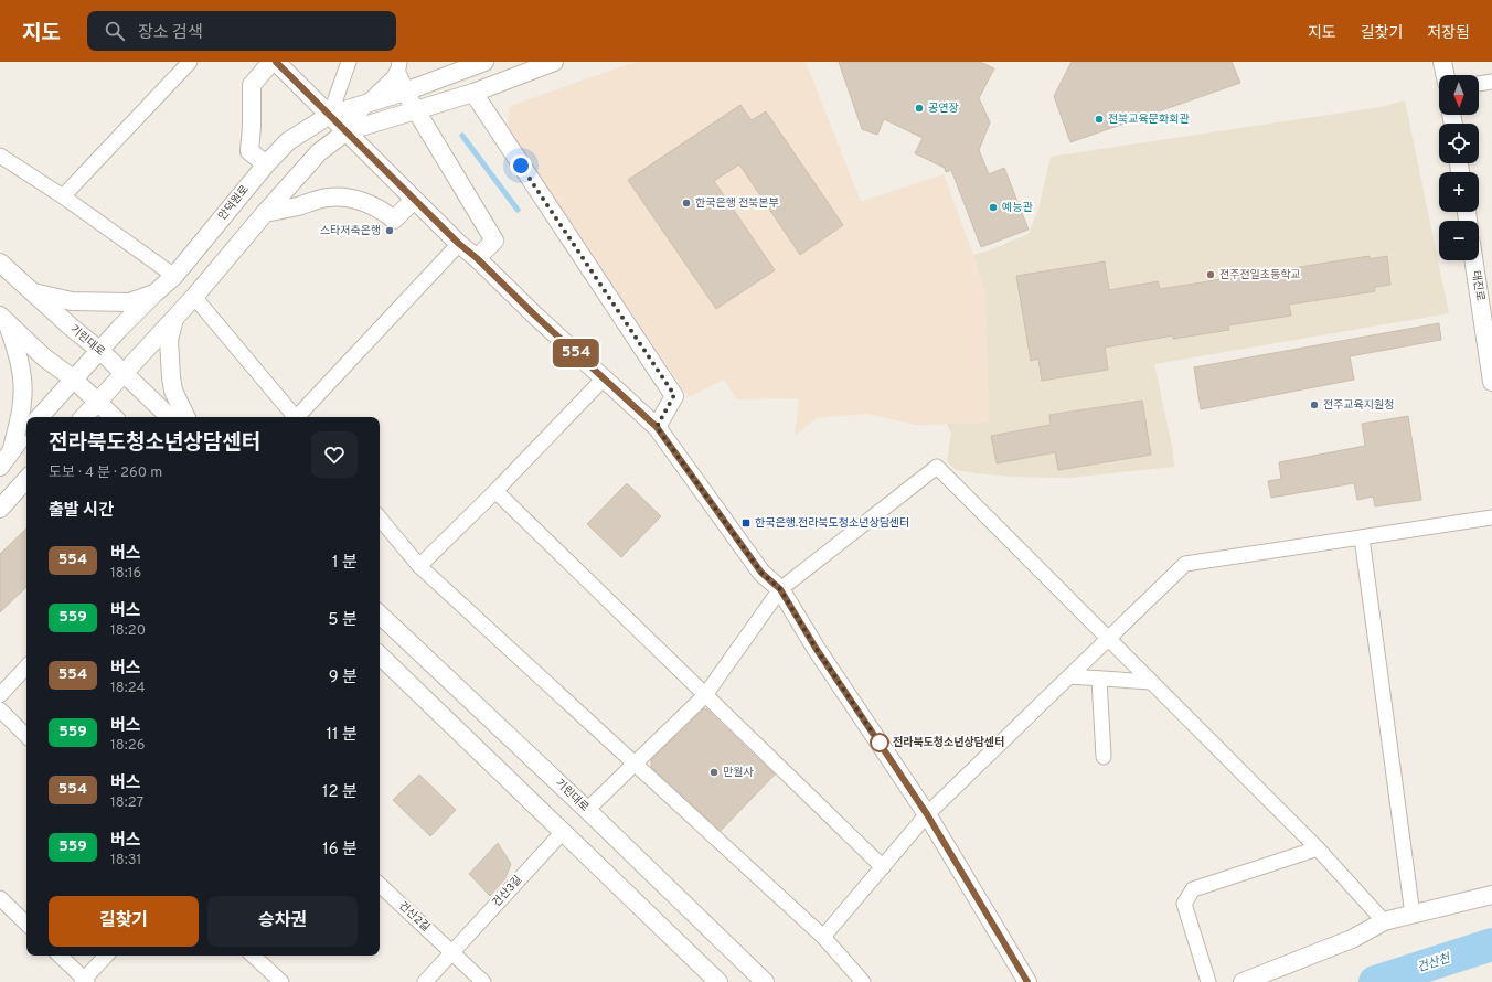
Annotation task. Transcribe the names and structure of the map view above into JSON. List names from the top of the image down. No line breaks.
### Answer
{"streets":{"street":["안덕원로","태진로","기린대로","건산3길","건산2길"]},"crossings":[["안덕원로","기린대로"],["건산3길","건산2길"]],"water":["건산천"],"places":{"other":["공연장","전북교육문화회관","한국은행 전북본부","예능관","스타저축은행","전주전일초등학교","전주교육지원청","전라북도청소년상담센터","만월사"],"transit":["한국은행.전라북도청소년상담센터"]},"lines":["bus line 554"],"north":"bottom","page":{"header":"지도","search":"장소 검색","nav":["지도","길찾기","저장됨"],"on_map":"554","map_buttons":["+","−"],"heading":[["전라북도청소년상담센터","도보 · 4 분 · 260 m"],"출발 시간"],"list":[{"mark":"554","name":"버스","note":"18:16","value":"1 분"},{"mark":"559","name":"버스","note":"18:20","value":"5 분"},{"mark":"554","name":"버스","note":"18:24","value":"9 분"},{"mark":"559","name":"버스","note":"18:26","value":"11 분"},{"mark":"554","name":"버스","note":"18:27","value":"12 분"},{"mark":"559","name":"버스","note":"18:31","value":"16 분"}],"buttons":["길찾기","승차권"]}}
